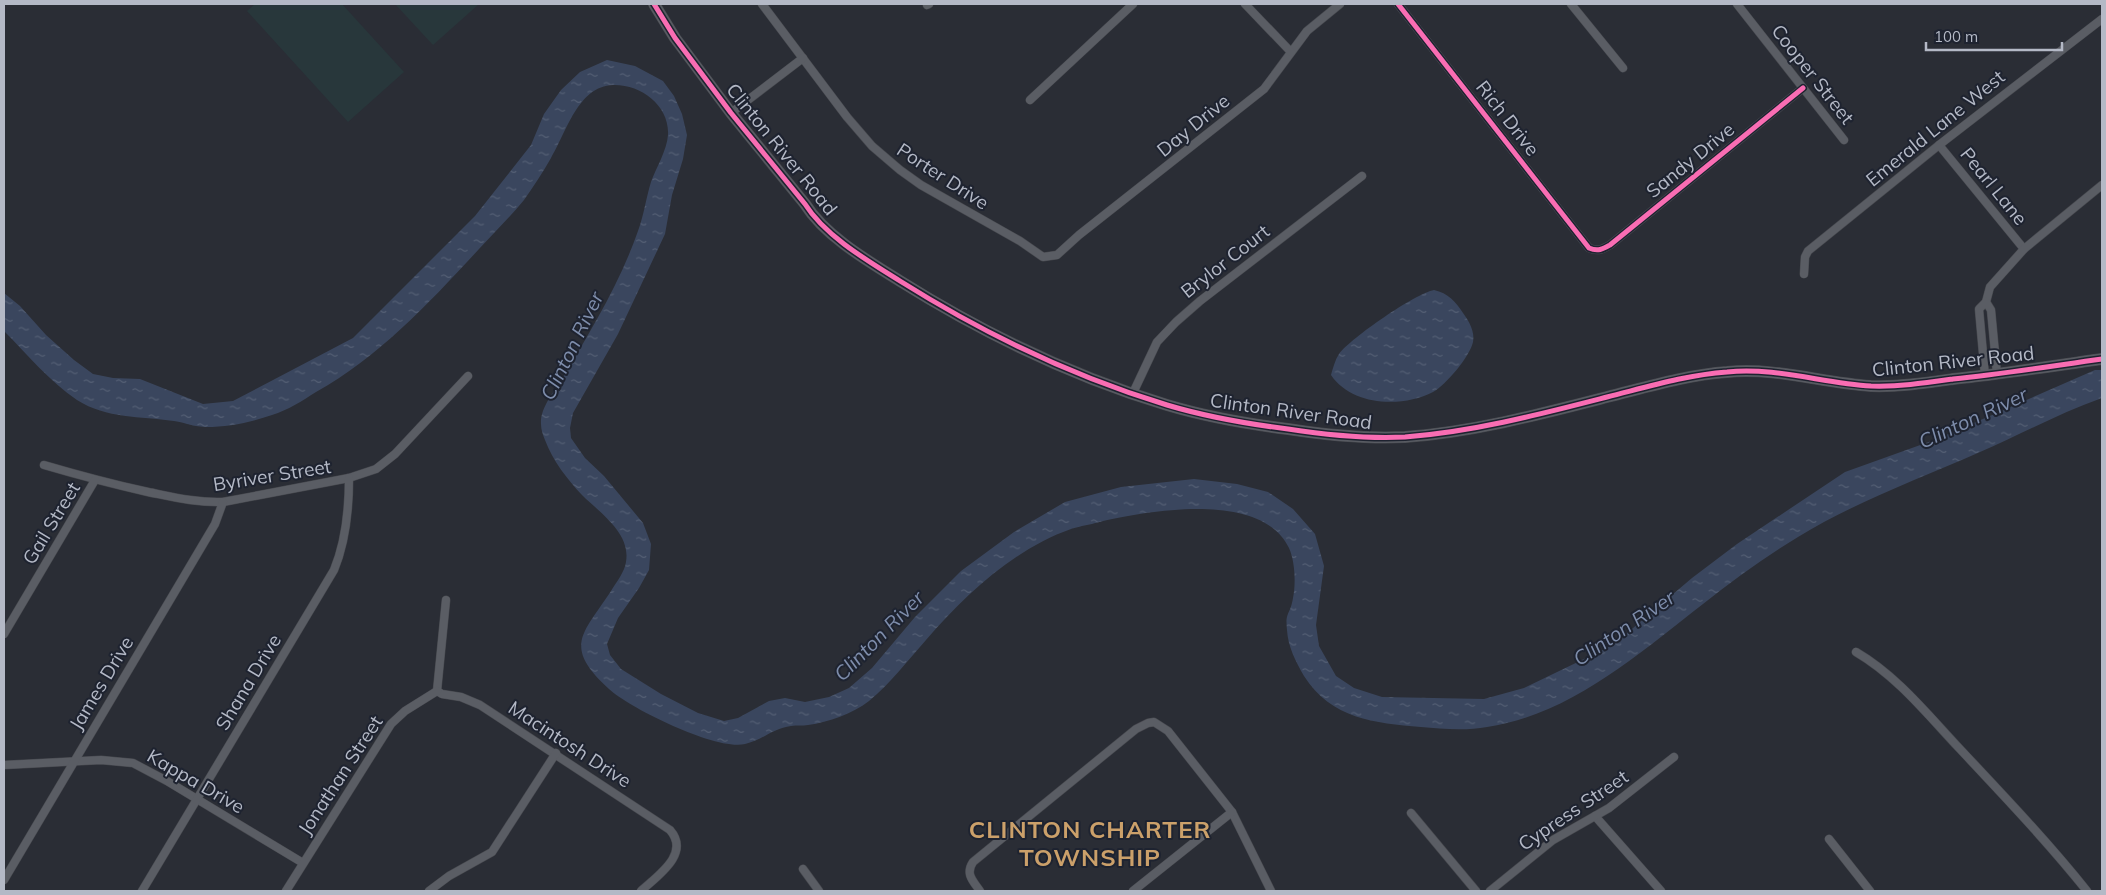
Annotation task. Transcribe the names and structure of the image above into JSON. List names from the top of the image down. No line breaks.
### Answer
{"streets":{"street":["Cooper Street","Rich Drive","Day Drive","Emerald Lane West","Clinton River Road","Sandy Drive","Porter Drive","Pearl Lane","Brylor Court","Byriver Street","Gail Street","Shana Drive","James Drive","Macintosh Drive","Jonathan Street","Kappa Drive","Cypress Street"]},"crossings":[["Cooper Street","Sandy Drive"],["Rich Drive","Sandy Drive"],["Day Drive","Porter Drive"],["Emerald Lane West","Pearl Lane"],["Clinton River Road","Brylor Court"],["Byriver Street","Gail Street"],["Byriver Street","Shana Drive"],["Byriver Street","James Drive"],["Shana Drive","Kappa Drive"],["James Drive","Kappa Drive"],["Macintosh Drive","Jonathan Street"],["Jonathan Street","Kappa Drive"]],"districts":["CLINTON CHARTER TOWNSHIP"],"water":["Clinton River"],"scale_bar":"100 m"}
